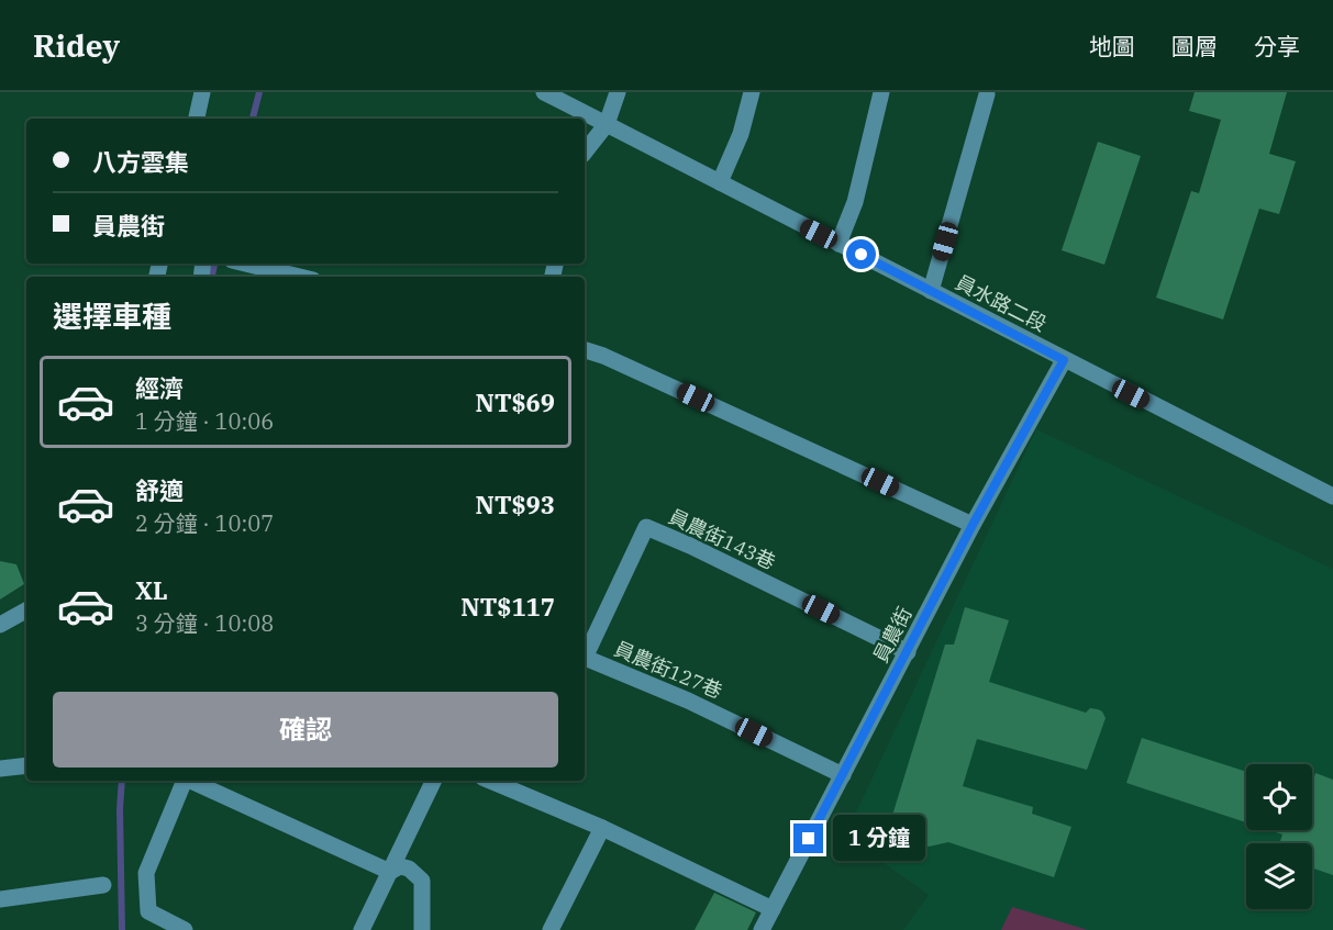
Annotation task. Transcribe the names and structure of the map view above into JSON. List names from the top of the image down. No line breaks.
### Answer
{"streets":{"street":["員水路二段","員農街143巷","員農街","員農街127巷"]},"crossings":[["員水路二段","員農街"],["員農街143巷","員農街"],["員農街","員農街127巷"]],"page":{"header":"Ridey","nav":["地圖","圖層","分享"],"banner":["八方雲集","員農街"],"heading":"選擇車種","list":[{"name":"經濟","note":"1 分鐘 · 10:06","value":"NT$69"},{"name":"舒適","note":"2 分鐘 · 10:07","value":"NT$93"},{"name":"XL","note":"3 分鐘 · 10:08","value":"NT$117"}],"buttons":"確認","bubble":"1 分鐘"}}
